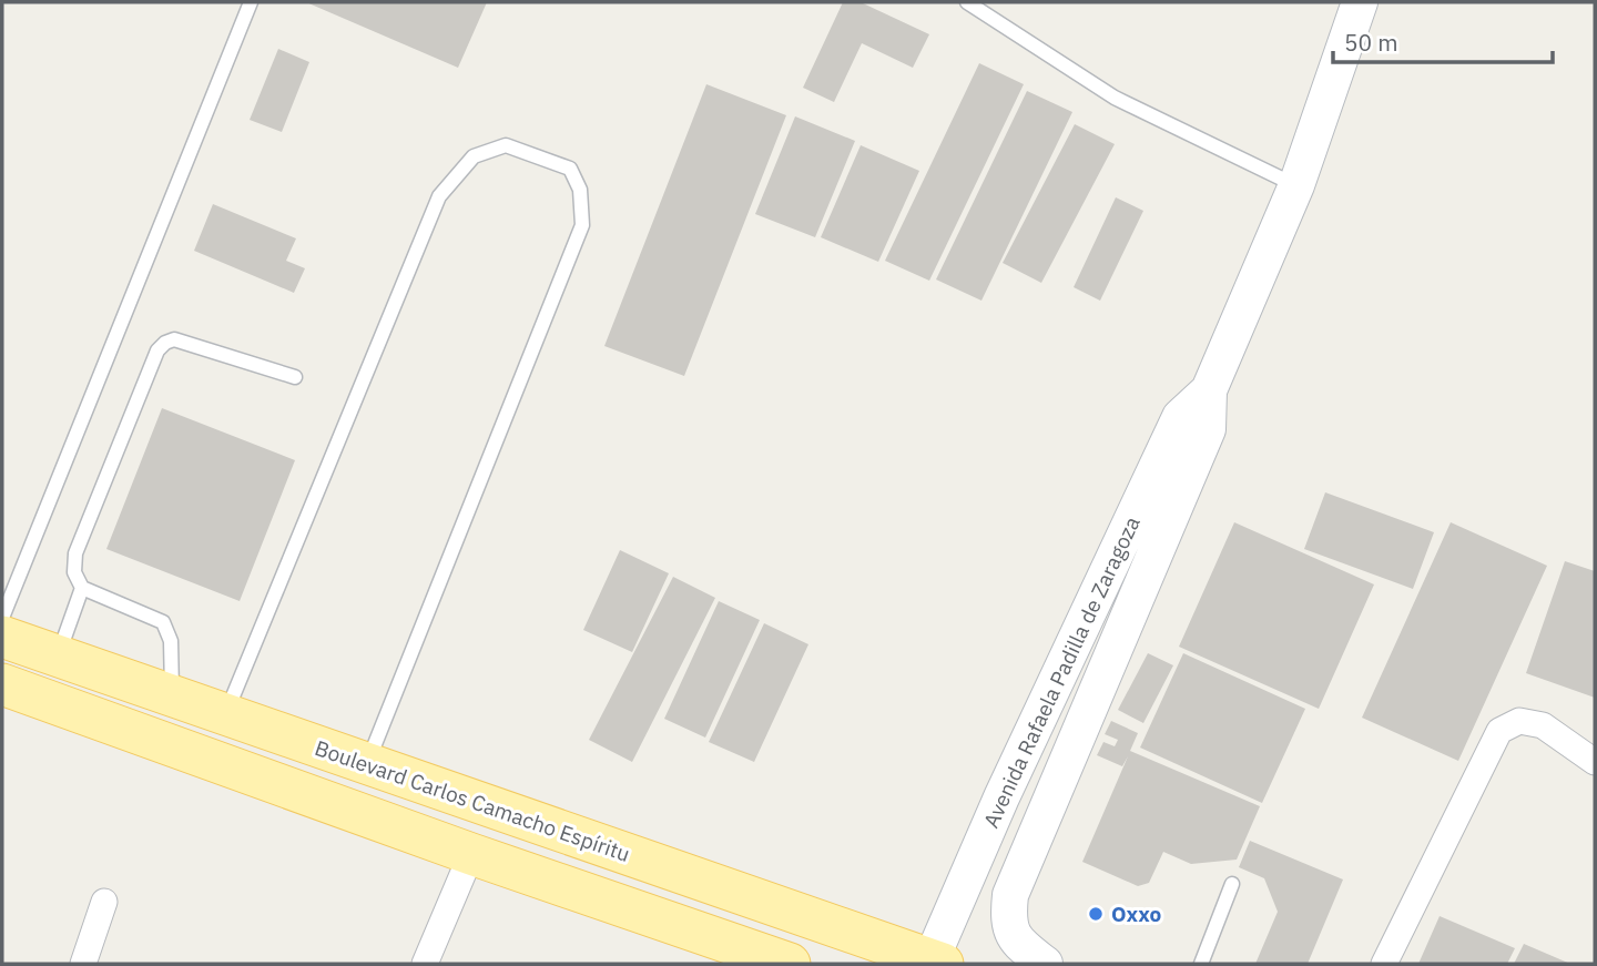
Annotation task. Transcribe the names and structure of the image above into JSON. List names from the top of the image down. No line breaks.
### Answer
{"streets":{"main road":["Avenida Rafaela Padilla de Zaragoza","Boulevard Carlos Camacho Espíritu"]},"crossings":[["Avenida Rafaela Padilla de Zaragoza","Boulevard Carlos Camacho Espíritu"]],"places":["Oxxo"],"scale_bar":"50 m"}
